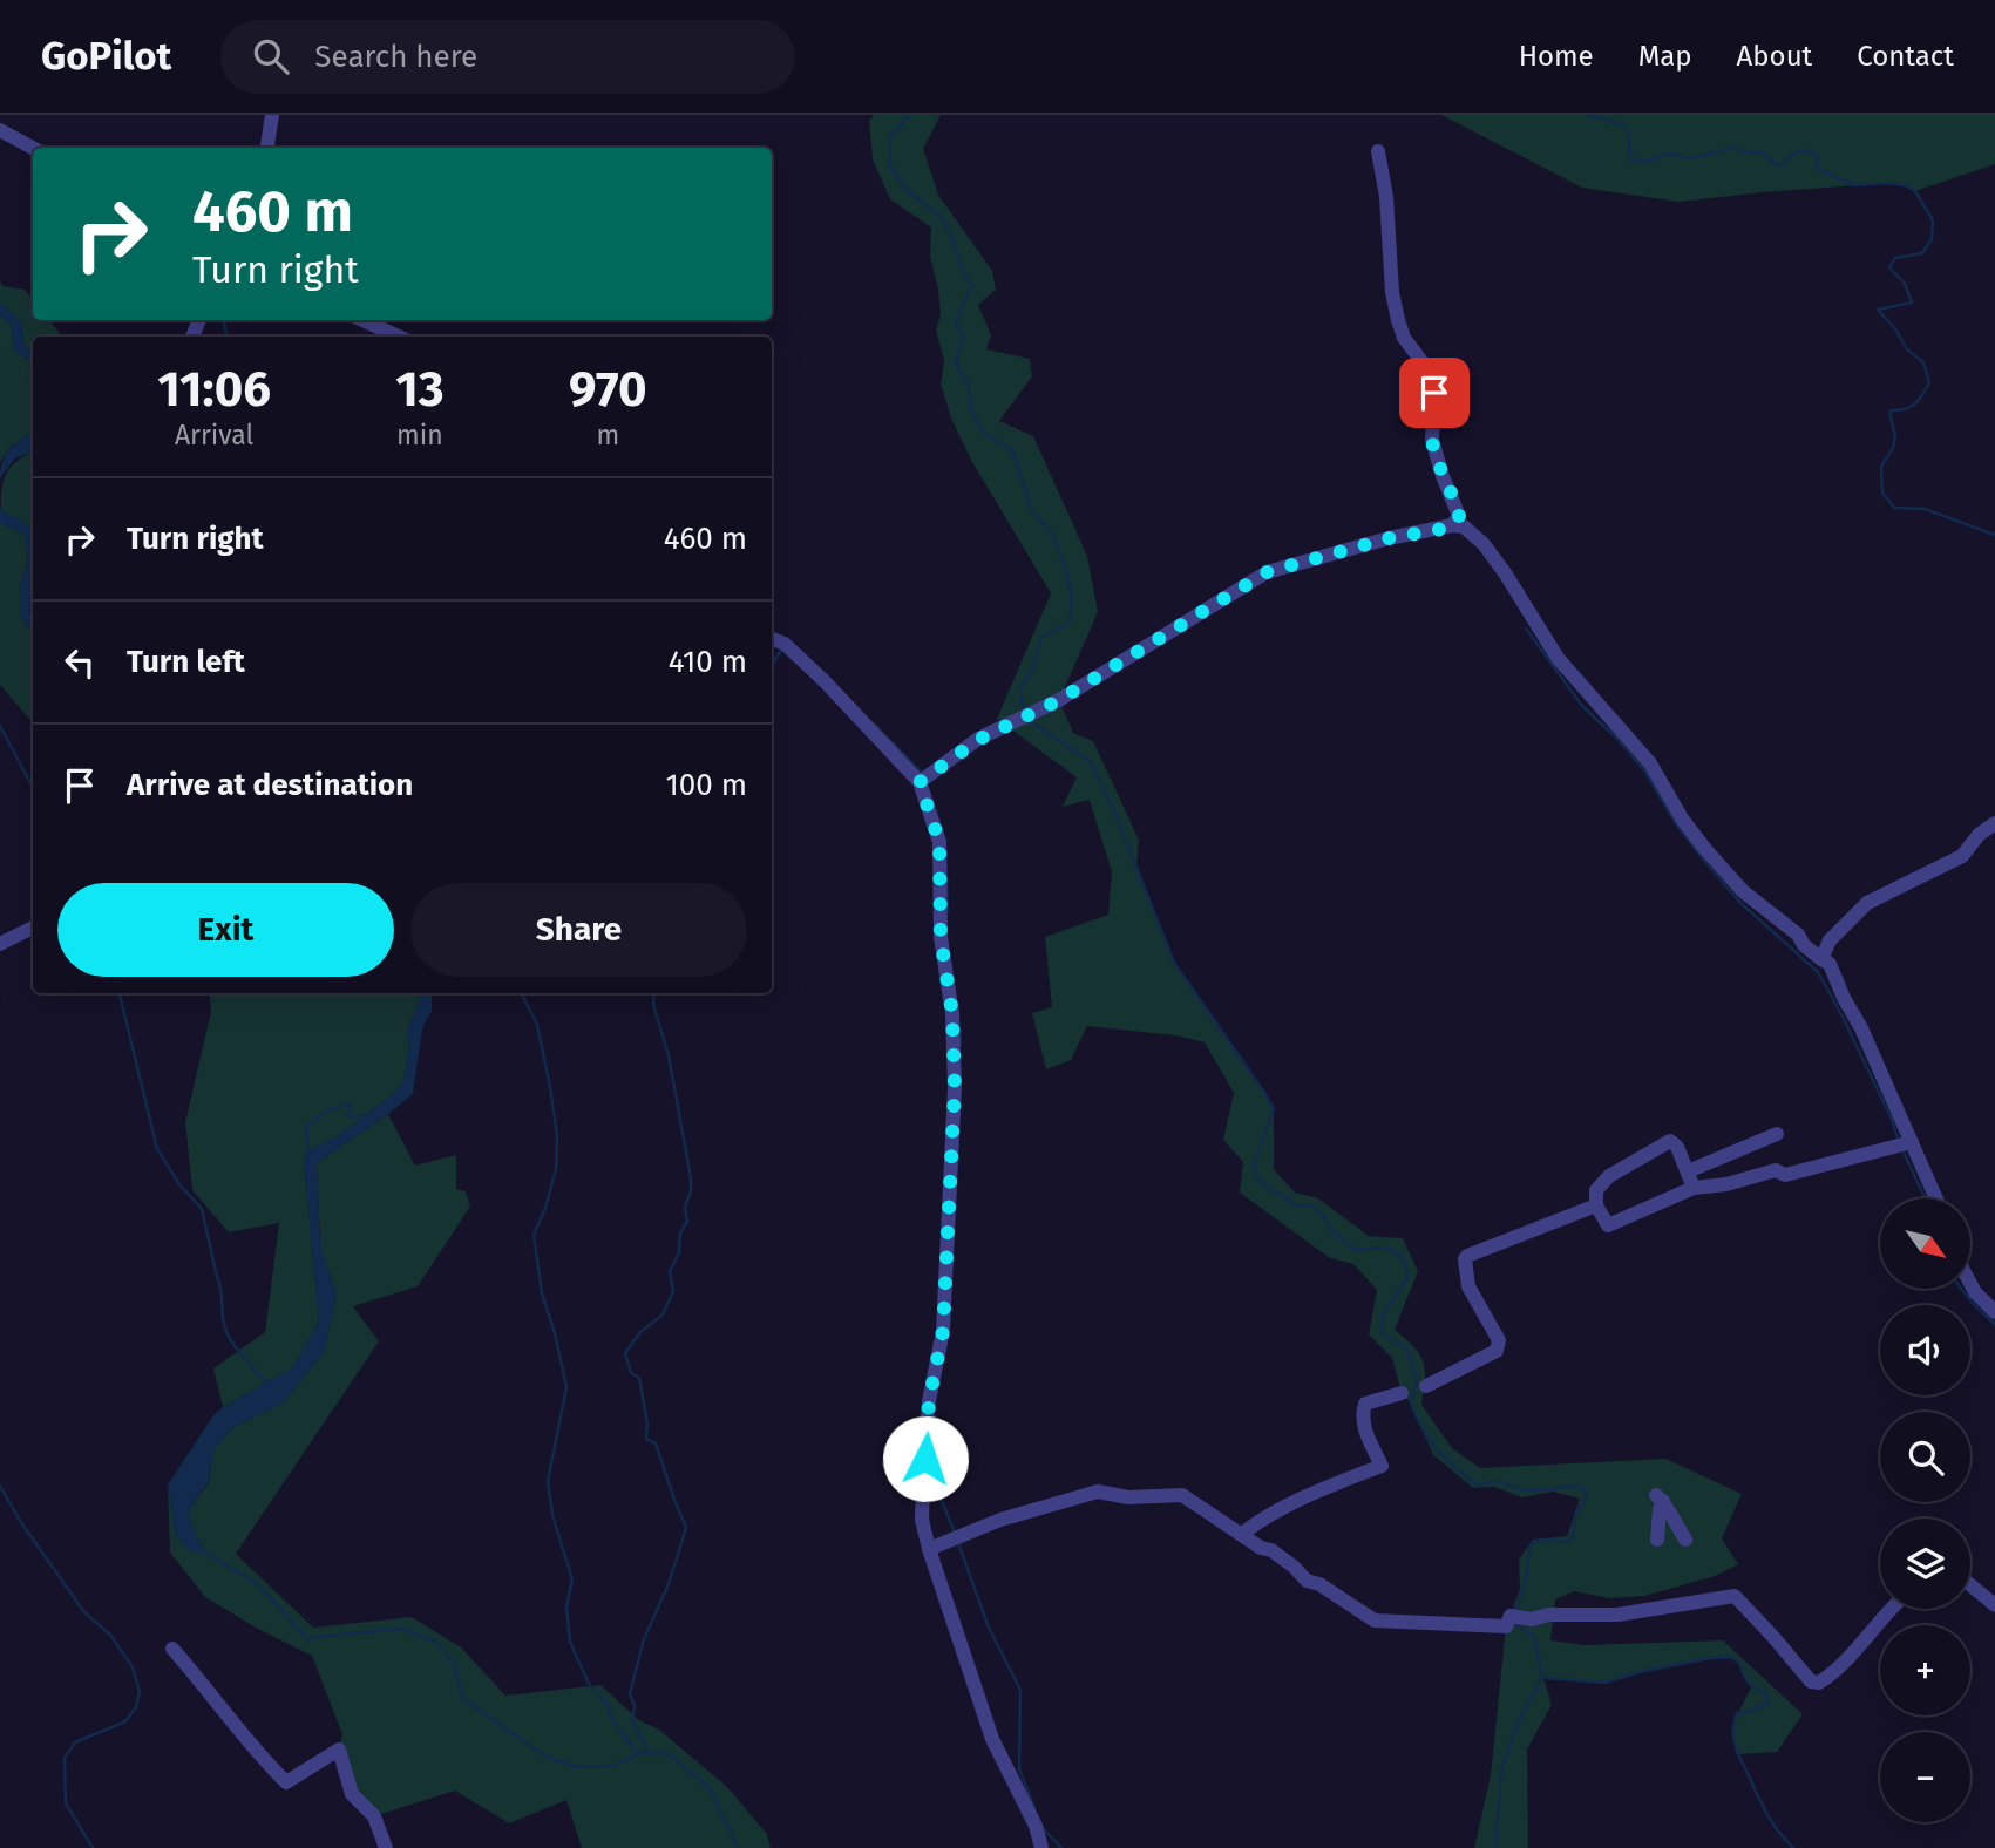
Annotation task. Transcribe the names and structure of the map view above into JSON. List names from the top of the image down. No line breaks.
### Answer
{"north":"bottom right","page":{"header":"GoPilot","search":"Search here","nav":["Home","Map","About","Contact"],"turn":["460 m","Turn right"],"eta":["11:06","Arrival","13","min","970","m"],"list":[{"name":"Turn right","value":"460 m"},{"name":"Turn left","value":"410 m"},{"name":"Arrive at destination","value":"100 m"}],"buttons":["Exit","Share"],"map_buttons":["+","−"]}}
